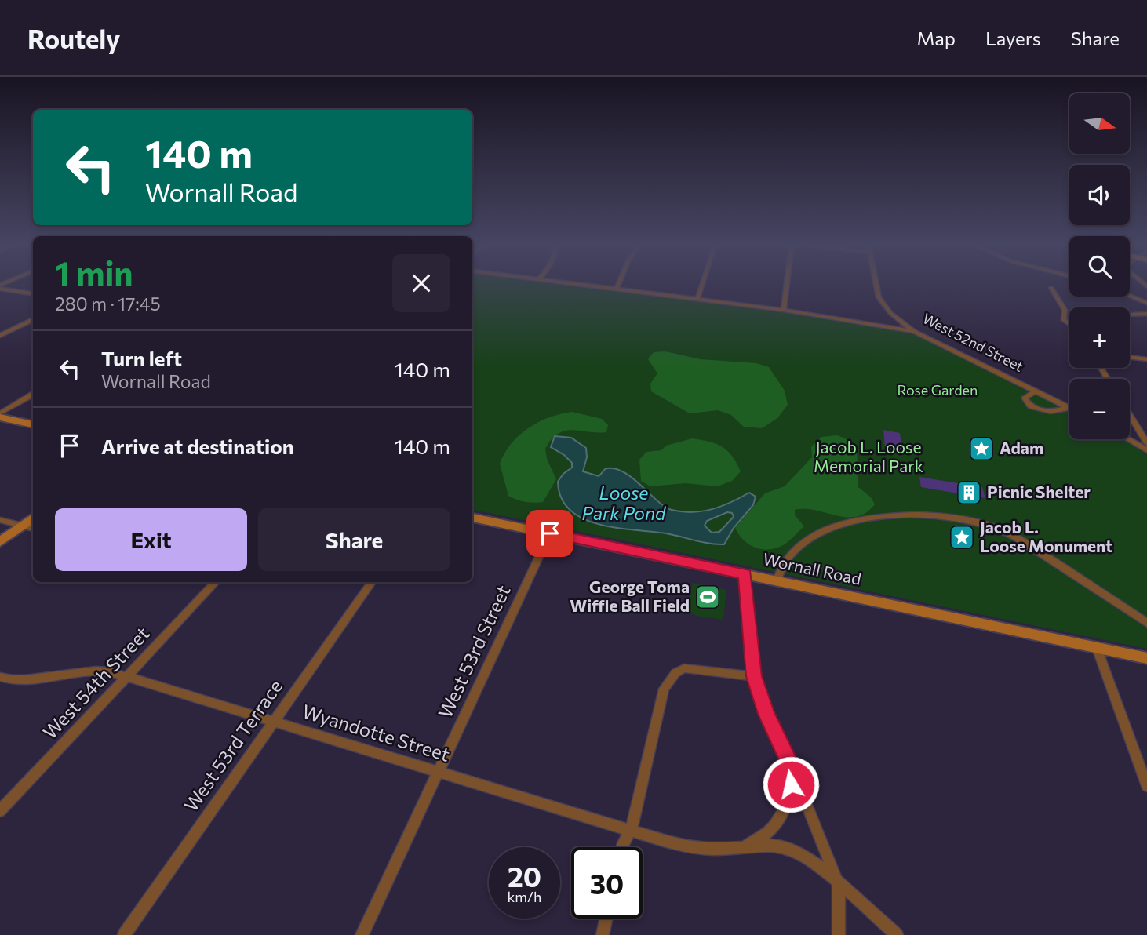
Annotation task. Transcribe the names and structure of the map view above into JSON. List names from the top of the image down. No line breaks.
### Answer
{"streets":{"main road":["Wornall Road"],"street":["West 52nd Street","West 53rd Street","West 54th Street","Wyandotte Street","West 53rd Terrace"]},"crossings":[["Wornall Road","West 53rd Street"],["West 53rd Street","Wyandotte Street"],["West 54th Street","Wyandotte Street"],["Wyandotte Street","West 53rd Terrace"]],"water":["Loose Park Pond"],"parks":["Rose Garden","Jacob L. Loose Memorial Park"],"places":{"place":["Adam","Jacob L. Loose Monument"],"building":["Picnic Shelter"],"sports":["George Toma Wiffle Ball Field"]},"north":"right","page":{"header":"Routely","nav":["Map","Layers","Share"],"map_buttons":["+","−"],"turn":["140 m","Wornall Road"],"heading":["1 min","280 m · 17:45"],"list":[{"name":"Turn left","note":"Wornall Road","value":"140 m"},{"name":"Arrive at destination","value":"140 m"}],"buttons":["Exit","Share"],"speed":"20 km/h","limit":"30"}}
